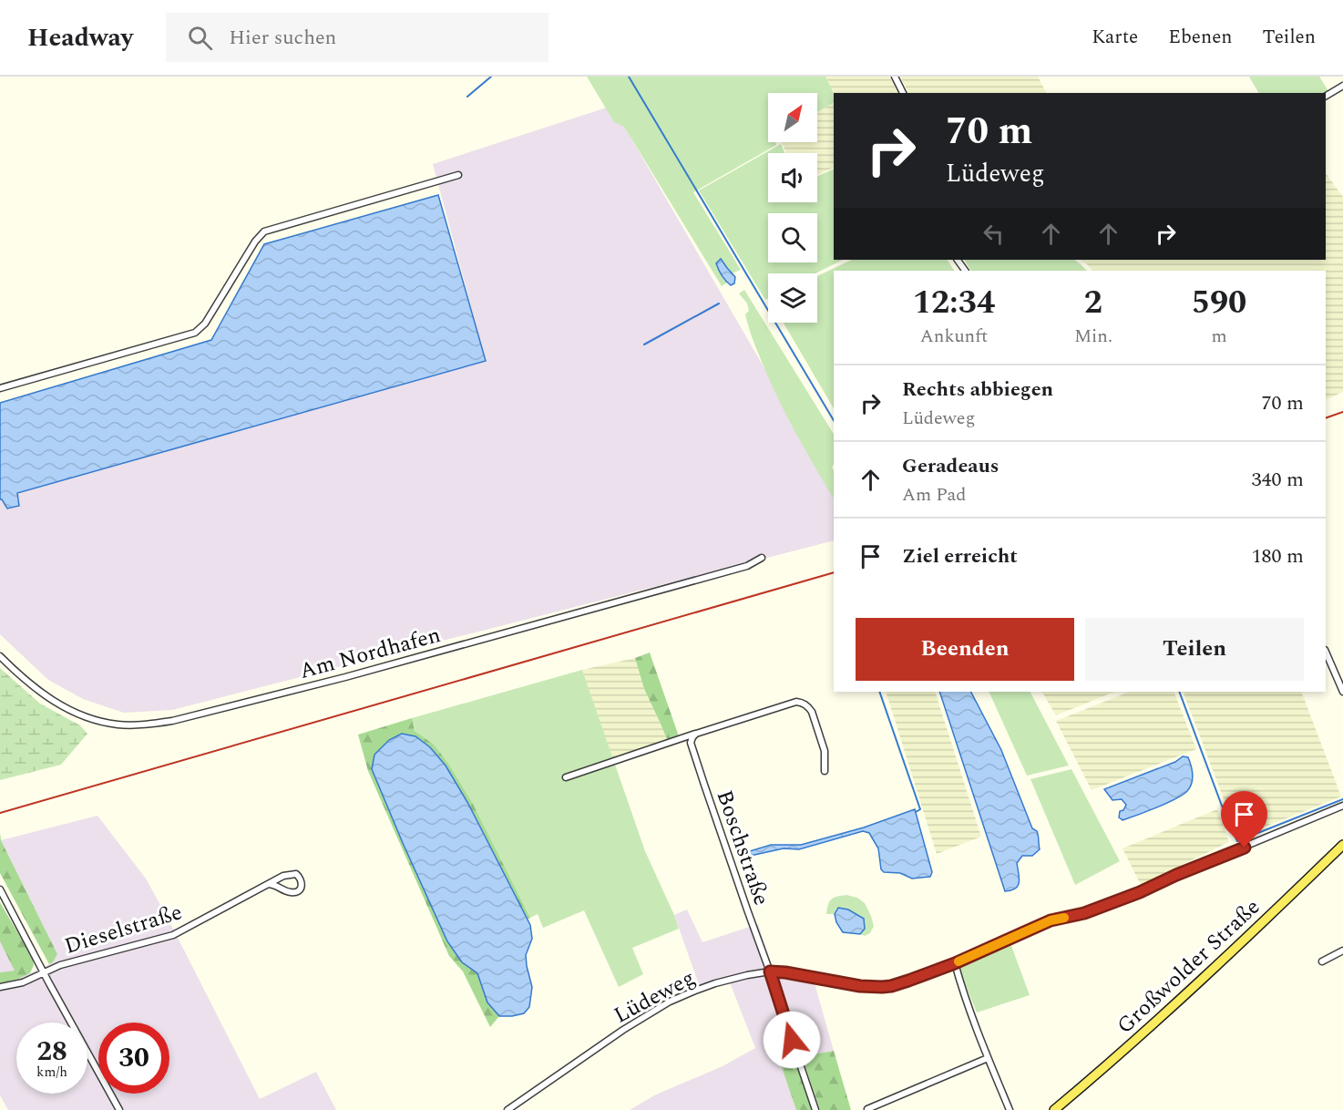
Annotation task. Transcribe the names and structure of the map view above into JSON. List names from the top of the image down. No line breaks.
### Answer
{"streets":{"main road":["Großwolder Straße"],"street":["Am Nordhafen","Boschstraße","Dieselstraße","Lüdeweg"]},"crossings":[["Boschstraße","Lüdeweg"]],"north":"top right","page":{"header":"Headway","search":"Hier suchen","nav":["Karte","Ebenen","Teilen"],"turn":["70 m","Lüdeweg"],"eta":["12:34","Ankunft","2","Min.","590","m"],"list":[{"name":"Rechts abbiegen","note":"Lüdeweg","value":"70 m"},{"name":"Geradeaus","note":"Am Pad","value":"340 m"},{"name":"Ziel erreicht","value":"180 m"}],"buttons":["Beenden","Teilen"],"speed":"28 km/h","limit":"30"}}
